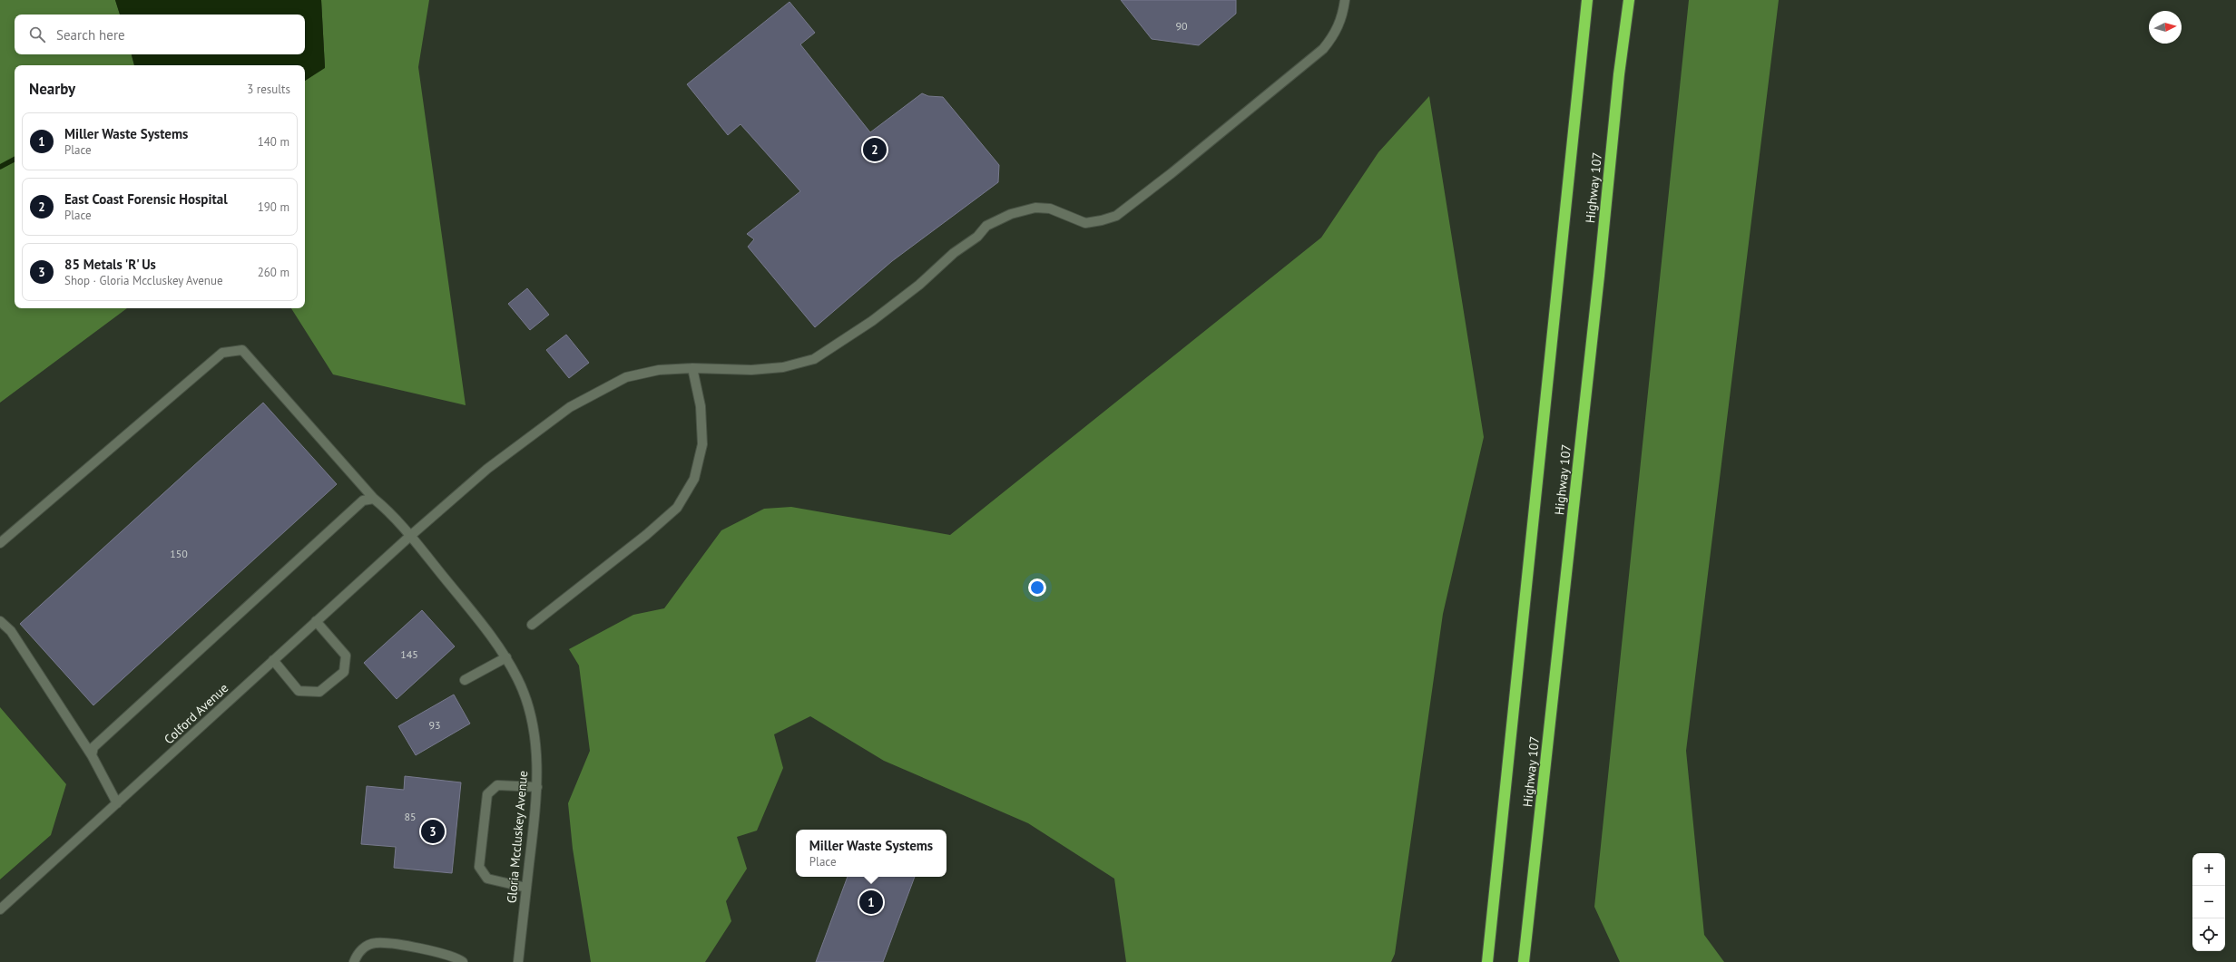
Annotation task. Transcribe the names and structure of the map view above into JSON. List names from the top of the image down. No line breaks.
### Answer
{"streets":{"highway":["Highway 107"],"street":["Colford Avenue","Gloria Mccluskey Avenue"]},"crossings":[["Colford Avenue","Gloria Mccluskey Avenue"]],"house_numbers":["90","150","145","93","85"],"north":"right","page":{"search":"Search here","heading":["Nearby","3 results"],"list":[{"mark":"1","name":"Miller Waste Systems","note":"Place","value":"140 m"},{"mark":"2","name":"East Coast Forensic Hospital","note":"Place","value":"190 m"},{"mark":"3","name":"85 Metals 'R' Us","note":"Shop · Gloria Mccluskey Avenue","value":"260 m"}],"pins":["2","3","1"],"popup":["Miller Waste Systems","Place"],"map_buttons":["+","−"]}}
